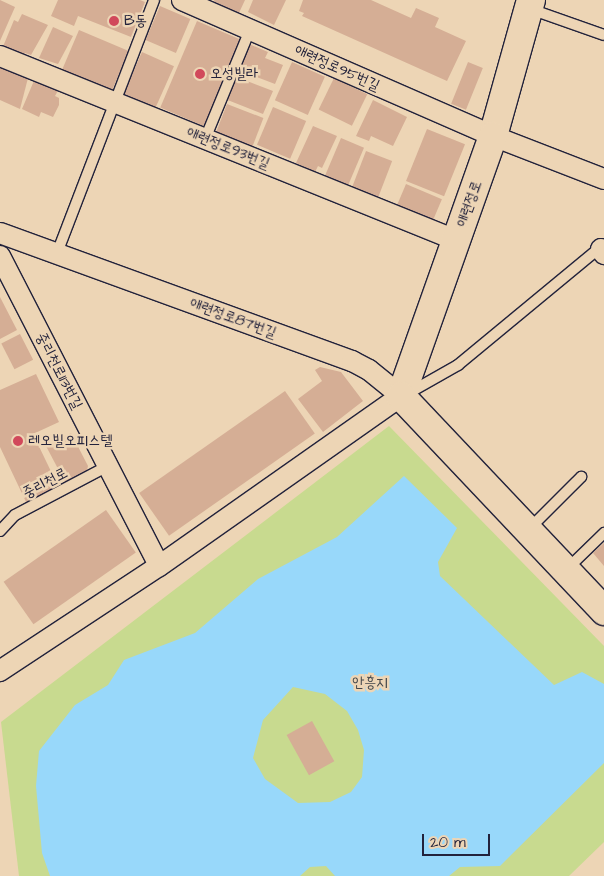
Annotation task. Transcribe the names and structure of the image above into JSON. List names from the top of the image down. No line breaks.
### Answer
{"streets":{"street":["애련정로95번길","애련정로93번길","애련정로","애련정로87번길","중리천로113번길"],"lane":["중리천로"]},"crossings":[["애련정로95번길","애련정로"],["애련정로93번길","애련정로"],["애련정로","애련정로87번길"],["중리천로113번길","중리천로"]],"parks":["안흥지"],"places":["B동","오성빌라","레오빌오피스텔"],"scale_bar":"20 m"}
